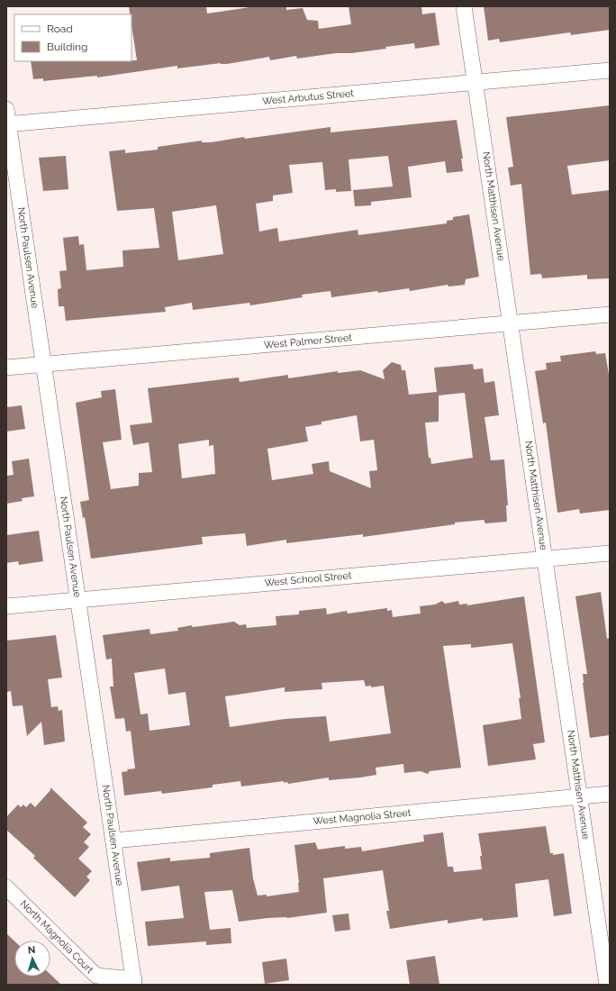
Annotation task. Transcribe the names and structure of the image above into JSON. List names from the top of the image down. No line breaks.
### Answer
{"streets":{"street":["West Arbutus Street","North Matthisen Avenue","North Paulsen Avenue","West Palmer Street","West School Street","West Magnolia Street","North Magnolia Court"]},"crossings":[["West Arbutus Street","North Matthisen Avenue"],["West Arbutus Street","North Paulsen Avenue"],["North Matthisen Avenue","West Palmer Street"],["North Matthisen Avenue","West School Street"],["North Matthisen Avenue","West Magnolia Street"],["North Paulsen Avenue","West Palmer Street"],["North Paulsen Avenue","West School Street"],["North Paulsen Avenue","West Magnolia Street"],["North Paulsen Avenue","North Magnolia Court"]],"legend":["Road","Building"],"north":"top"}
